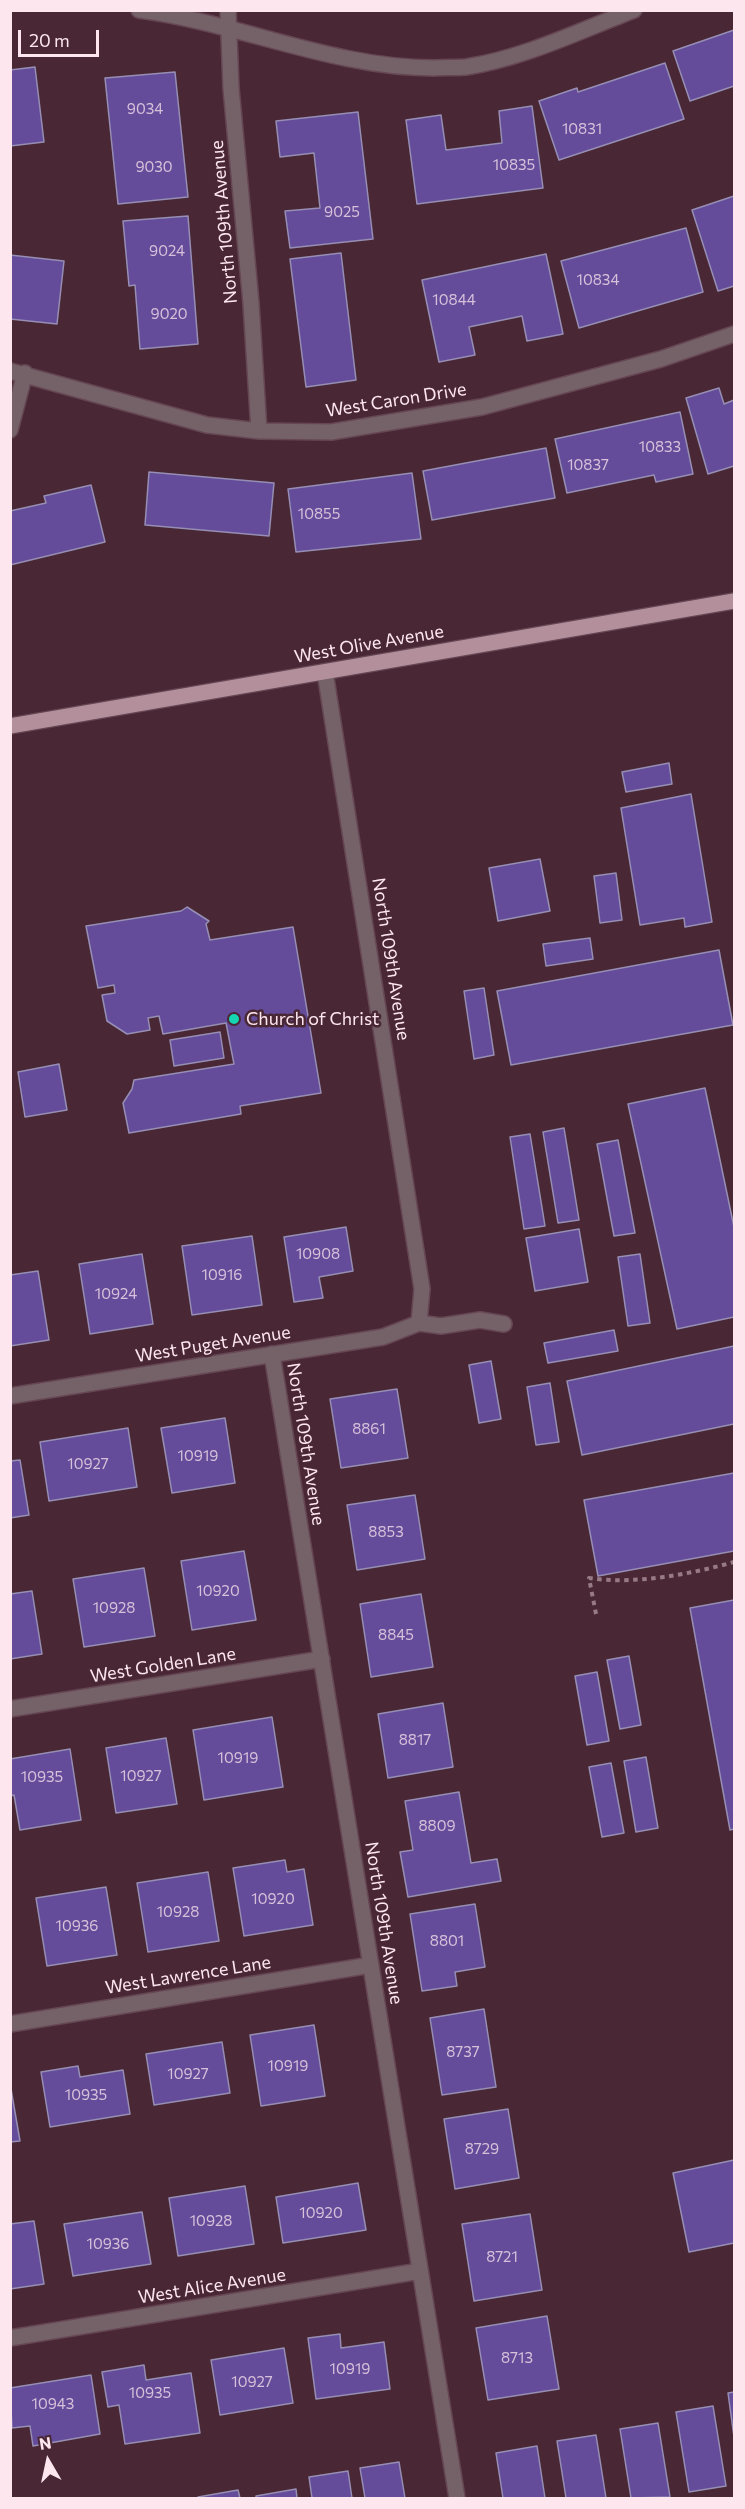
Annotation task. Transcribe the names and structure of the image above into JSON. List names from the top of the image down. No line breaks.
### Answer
{"streets":{"main road":["West Olive Avenue"],"street":["North 109th Avenue","West Caron Drive","West Puget Avenue","West Golden Lane","West Lawrence Lane","West Alice Avenue"]},"crossings":[["North 109th Avenue","West Caron Drive"],["North 109th Avenue","West Olive Avenue"],["North 109th Avenue","West Puget Avenue"],["North 109th Avenue","West Golden Lane"],["North 109th Avenue","West Lawrence Lane"],["North 109th Avenue","West Alice Avenue"]],"places":["Church of Christ"],"house_numbers":["9034","10831","10835","9030","9025","9024","10834","10844","9020","10833","10837","10855","10908","10916","10924","8861","10919","10927","8853","10920","10928","8845","8817","10919","10927","10935","8809","10920","10928","10936","8801","8737","10919","10927","10935","8729","10920","10928","10936","8721","8713","10919","10927","10935","10943"],"scale_bar":"20 m","north":"top"}
